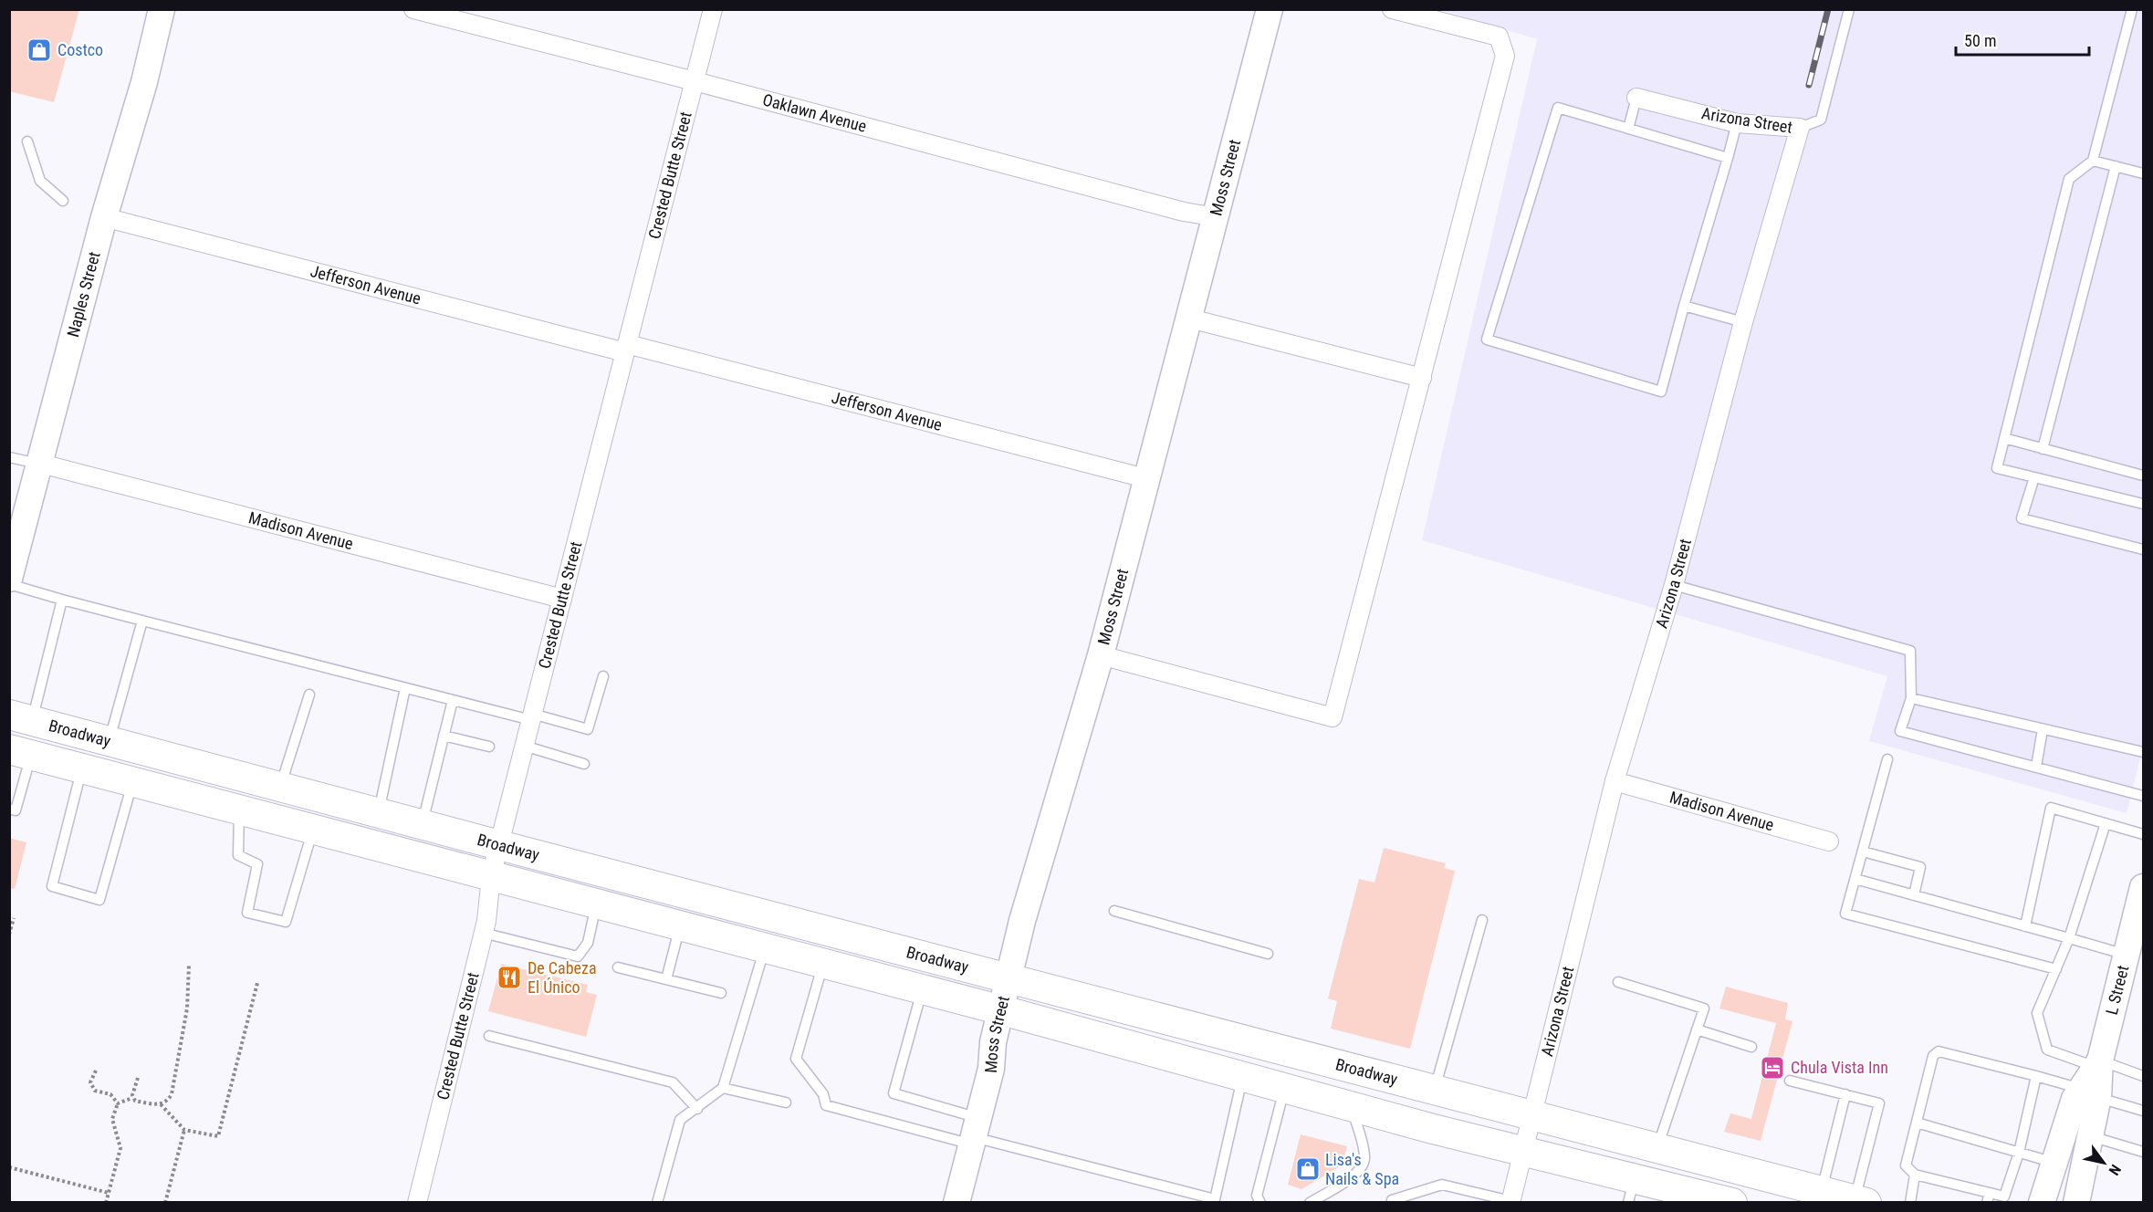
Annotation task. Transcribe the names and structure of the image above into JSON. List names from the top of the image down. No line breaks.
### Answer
{"streets":{"main road":["Broadway"],"street":["Oaklawn Avenue","Arizona Street","Crested Butte Street","Moss Street","Jefferson Avenue","Naples Street","Madison Avenue","L Street"]},"crossings":[["Oaklawn Avenue","Crested Butte Street"],["Oaklawn Avenue","Moss Street"],["Arizona Street","Madison Avenue"],["Arizona Street","Broadway"],["Crested Butte Street","Jefferson Avenue"],["Crested Butte Street","Madison Avenue"],["Crested Butte Street","Broadway"],["Moss Street","Jefferson Avenue"],["Moss Street","Broadway"],["Jefferson Avenue","Naples Street"],["Naples Street","Madison Avenue"]],"places":{"shop":["Costco","Lisa's Nails & Spa"],"restaurant":["De Cabeza El Único"],"hotel":["Chula Vista Inn"]},"scale_bar":"50 m","north":"bottom right"}
